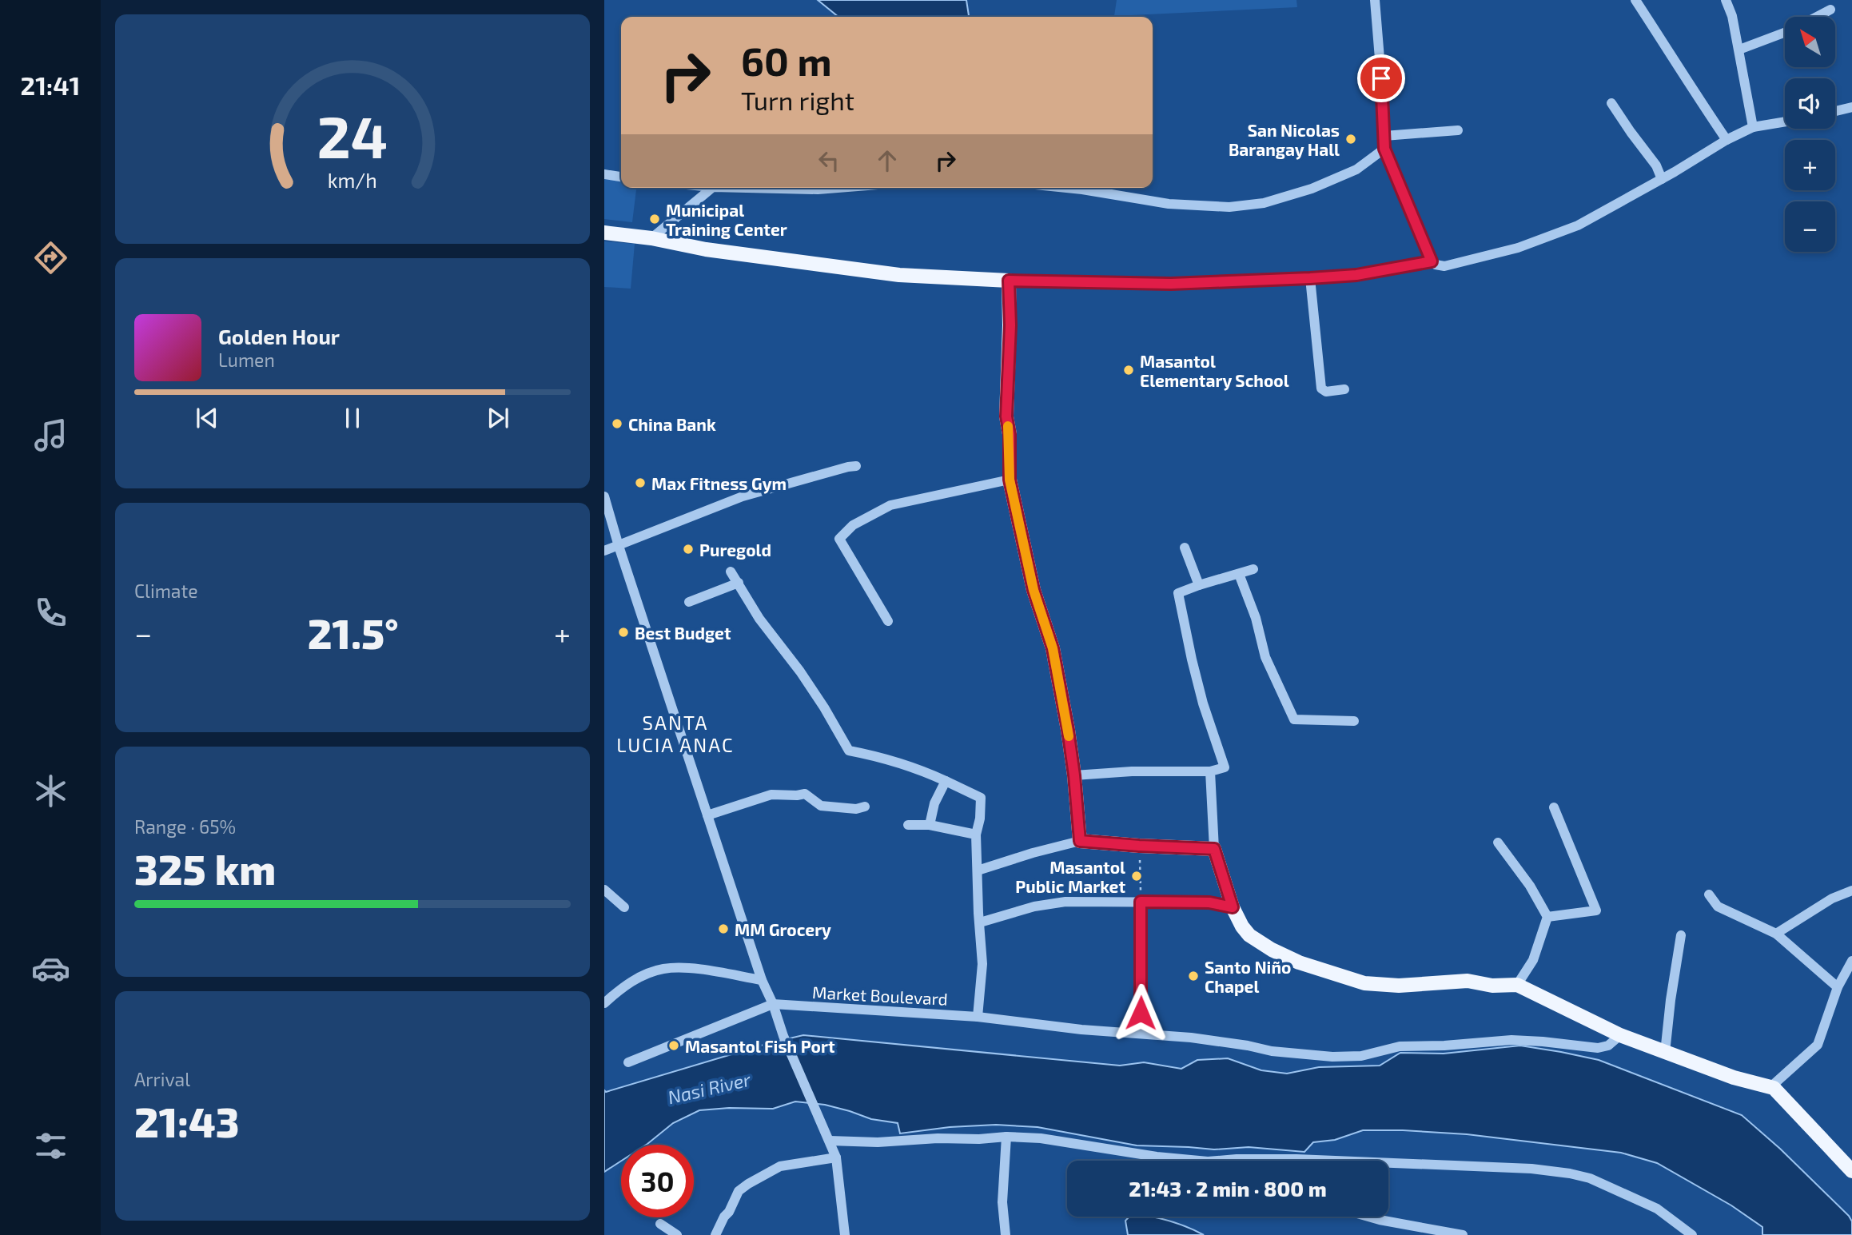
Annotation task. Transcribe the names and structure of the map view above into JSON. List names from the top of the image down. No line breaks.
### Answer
{"streets":{"street":["Market Boulevard"]},"districts":["SANTA LUCIA ANAC"],"water":["Nasi River"],"places":["San Nicolas Barangay Hall","Municipal Training Center","Masantol Elementary School","China Bank","Max Fitness Gym","Puregold","Best Budget","Masantol Public Market","MM Grocery","Santo Niño Chapel","Masantol Fish Port"],"north":"top left","page":{"tabs":"21:41","map_buttons":["+","−"],"turn":["60 m","Turn right"],"song":["Golden Hour","Lumen"],"tile":["Climate",["Range · 65%","325 km"],["Arrival","21:43"]],"heat":["−","21.5°","+"],"limit":"30","trip":"21:43 · 2 min · 800 m","gauge":["24","km/h"]}}
